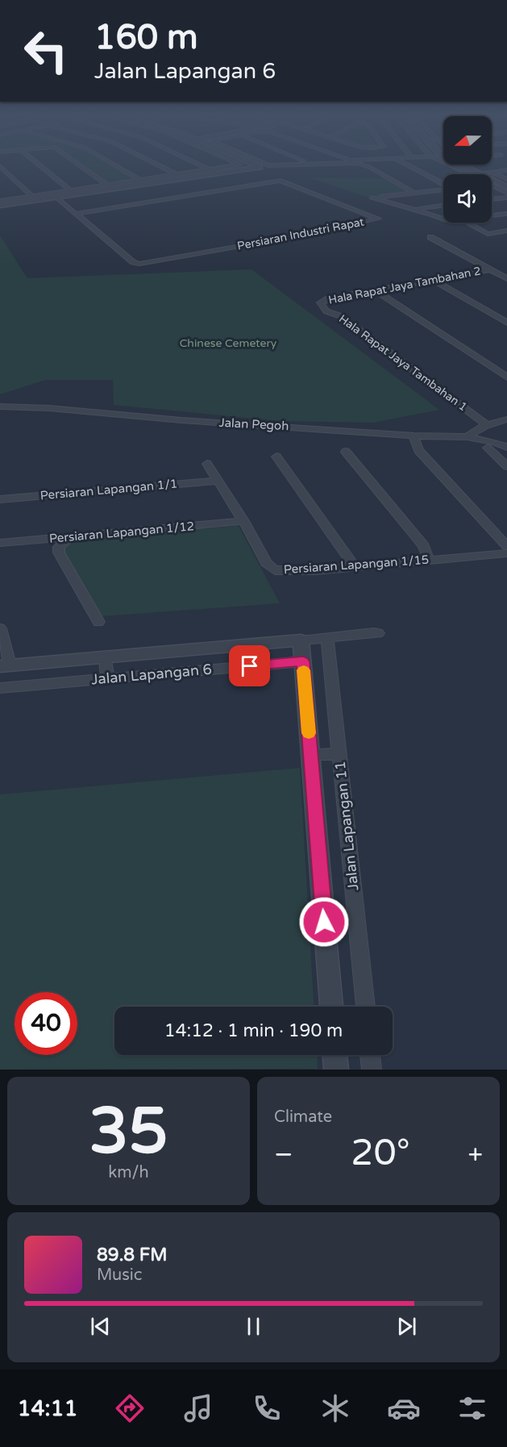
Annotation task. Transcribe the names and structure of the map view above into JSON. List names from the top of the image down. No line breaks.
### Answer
{"streets":{"street":["Persiaran Industri Rapat","Hala Rapat Jaya Tambahan 2","Hala Rapat Jaya Tambahan 1","Jalan Pegoh","Persiaran Lapangan 1/1","Persiaran Lapangan 1/12","Persiaran Lapangan 1/15","Jalan Lapangan 6","Jalan Lapangan 11"]},"crossings":[["Hala Rapat Jaya Tambahan 2","Hala Rapat Jaya Tambahan 1"],["Persiaran Lapangan 1/1","Persiaran Lapangan 1/15"],["Persiaran Lapangan 1/12","Persiaran Lapangan 1/15"]],"parks":["Chinese Cemetery"],"north":"left","page":{"turn":["160 m","Jalan Lapangan 6"],"limit":"40","trip":"14:12 · 1 min · 190 m","tile":[["35","km/h"],"Climate"],"heat":["−","20°","+"],"song":["89.8 FM","Music"],"tabs":"14:11"}}
